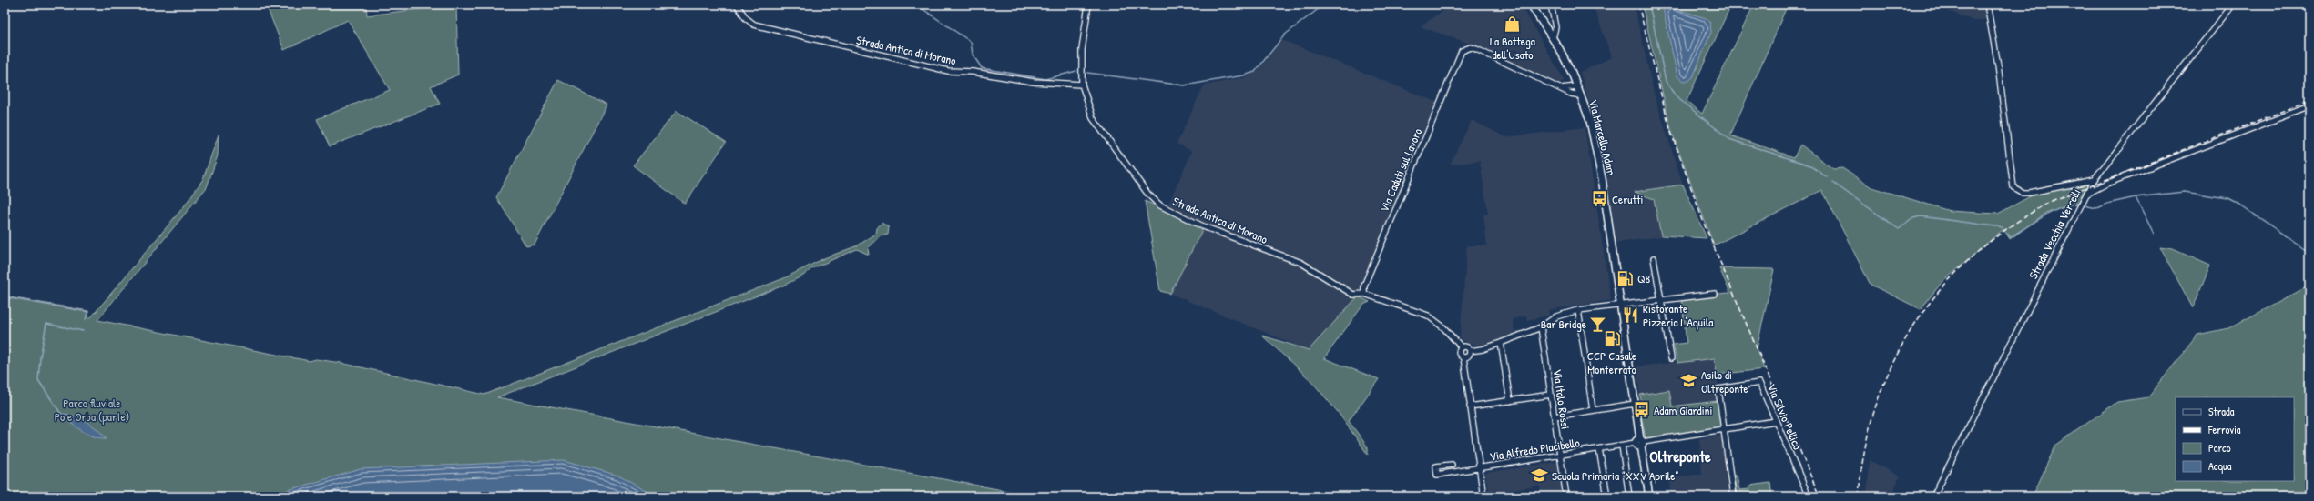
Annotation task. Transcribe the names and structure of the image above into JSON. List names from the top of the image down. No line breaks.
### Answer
{"streets":{"main road":["Via Marcello Adam"],"street":["Strada Antica di Morano","Via Caduti sul Lavoro","Strada Vecchia Vercelli","Via Italo Rossi","Via Silvio Pellico","Via Alfredo Piacibello"]},"crossings":[["Strada Antica di Morano","Via Caduti sul Lavoro"],["Via Marcello Adam","Via Caduti sul Lavoro"],["Via Marcello Adam","Via Alfredo Piacibello"],["Via Italo Rossi","Via Alfredo Piacibello"],["Via Silvio Pellico","Via Alfredo Piacibello"]],"districts":["Oltreponte"],"parks":["Parco fluviale Po e Orba (parte)"],"places":{"shop":["La Bottega dell'Usato"],"bus stop":["Cerutti","Adam Giardini"],"fuel station":["Q8","CCP Casale Monferrato"],"restaurant":["Ristorante Pizzeria L'Aquila"],"bar":["Bar Bridge"],"school or university":["Asilo di Oltreponte","Scuola Primaria \"XXV Aprile\""]},"legend":["Strada","Ferrovia","Parco","Acqua"]}
